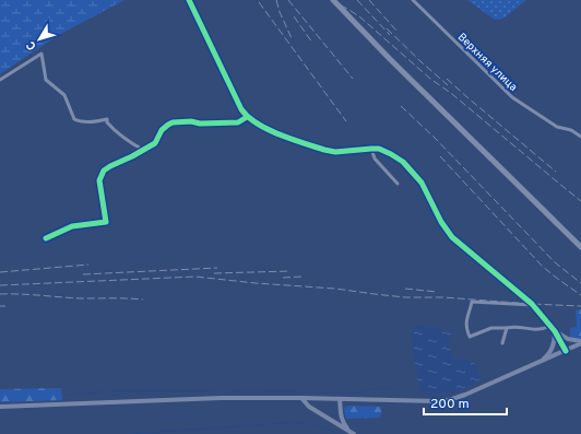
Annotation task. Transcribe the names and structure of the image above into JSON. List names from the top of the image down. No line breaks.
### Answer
{"streets":{"street":["Верхняя улица"]},"scale_bar":"200 m","north":"bottom left"}
